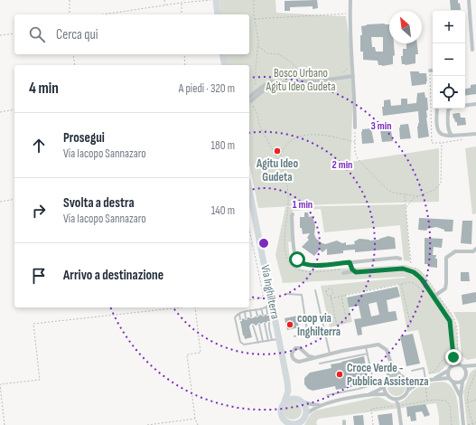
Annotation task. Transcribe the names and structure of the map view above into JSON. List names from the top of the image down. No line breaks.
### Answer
{"streets":{"main road":["Via Inghilterra"]},"parks":["Bosco Urbano Agitu Ideo Gudeta"],"places":["Agitu Ideo Gudeta","coop via Inghilterra","Croce Verde - Pubblica Assistenza"],"north":"top left","page":{"map_buttons":["+","−"],"search":"Cerca qui","heading":["4 min","A piedi · 320 m"],"list":[["Prosegui","Via Iacopo Sannazaro","180 m"],["Svolta a destra","Via Iacopo Sannazaro","140 m"],"Arrivo a destinazione"]},"rings":["3 min","2 min","1 min"]}
